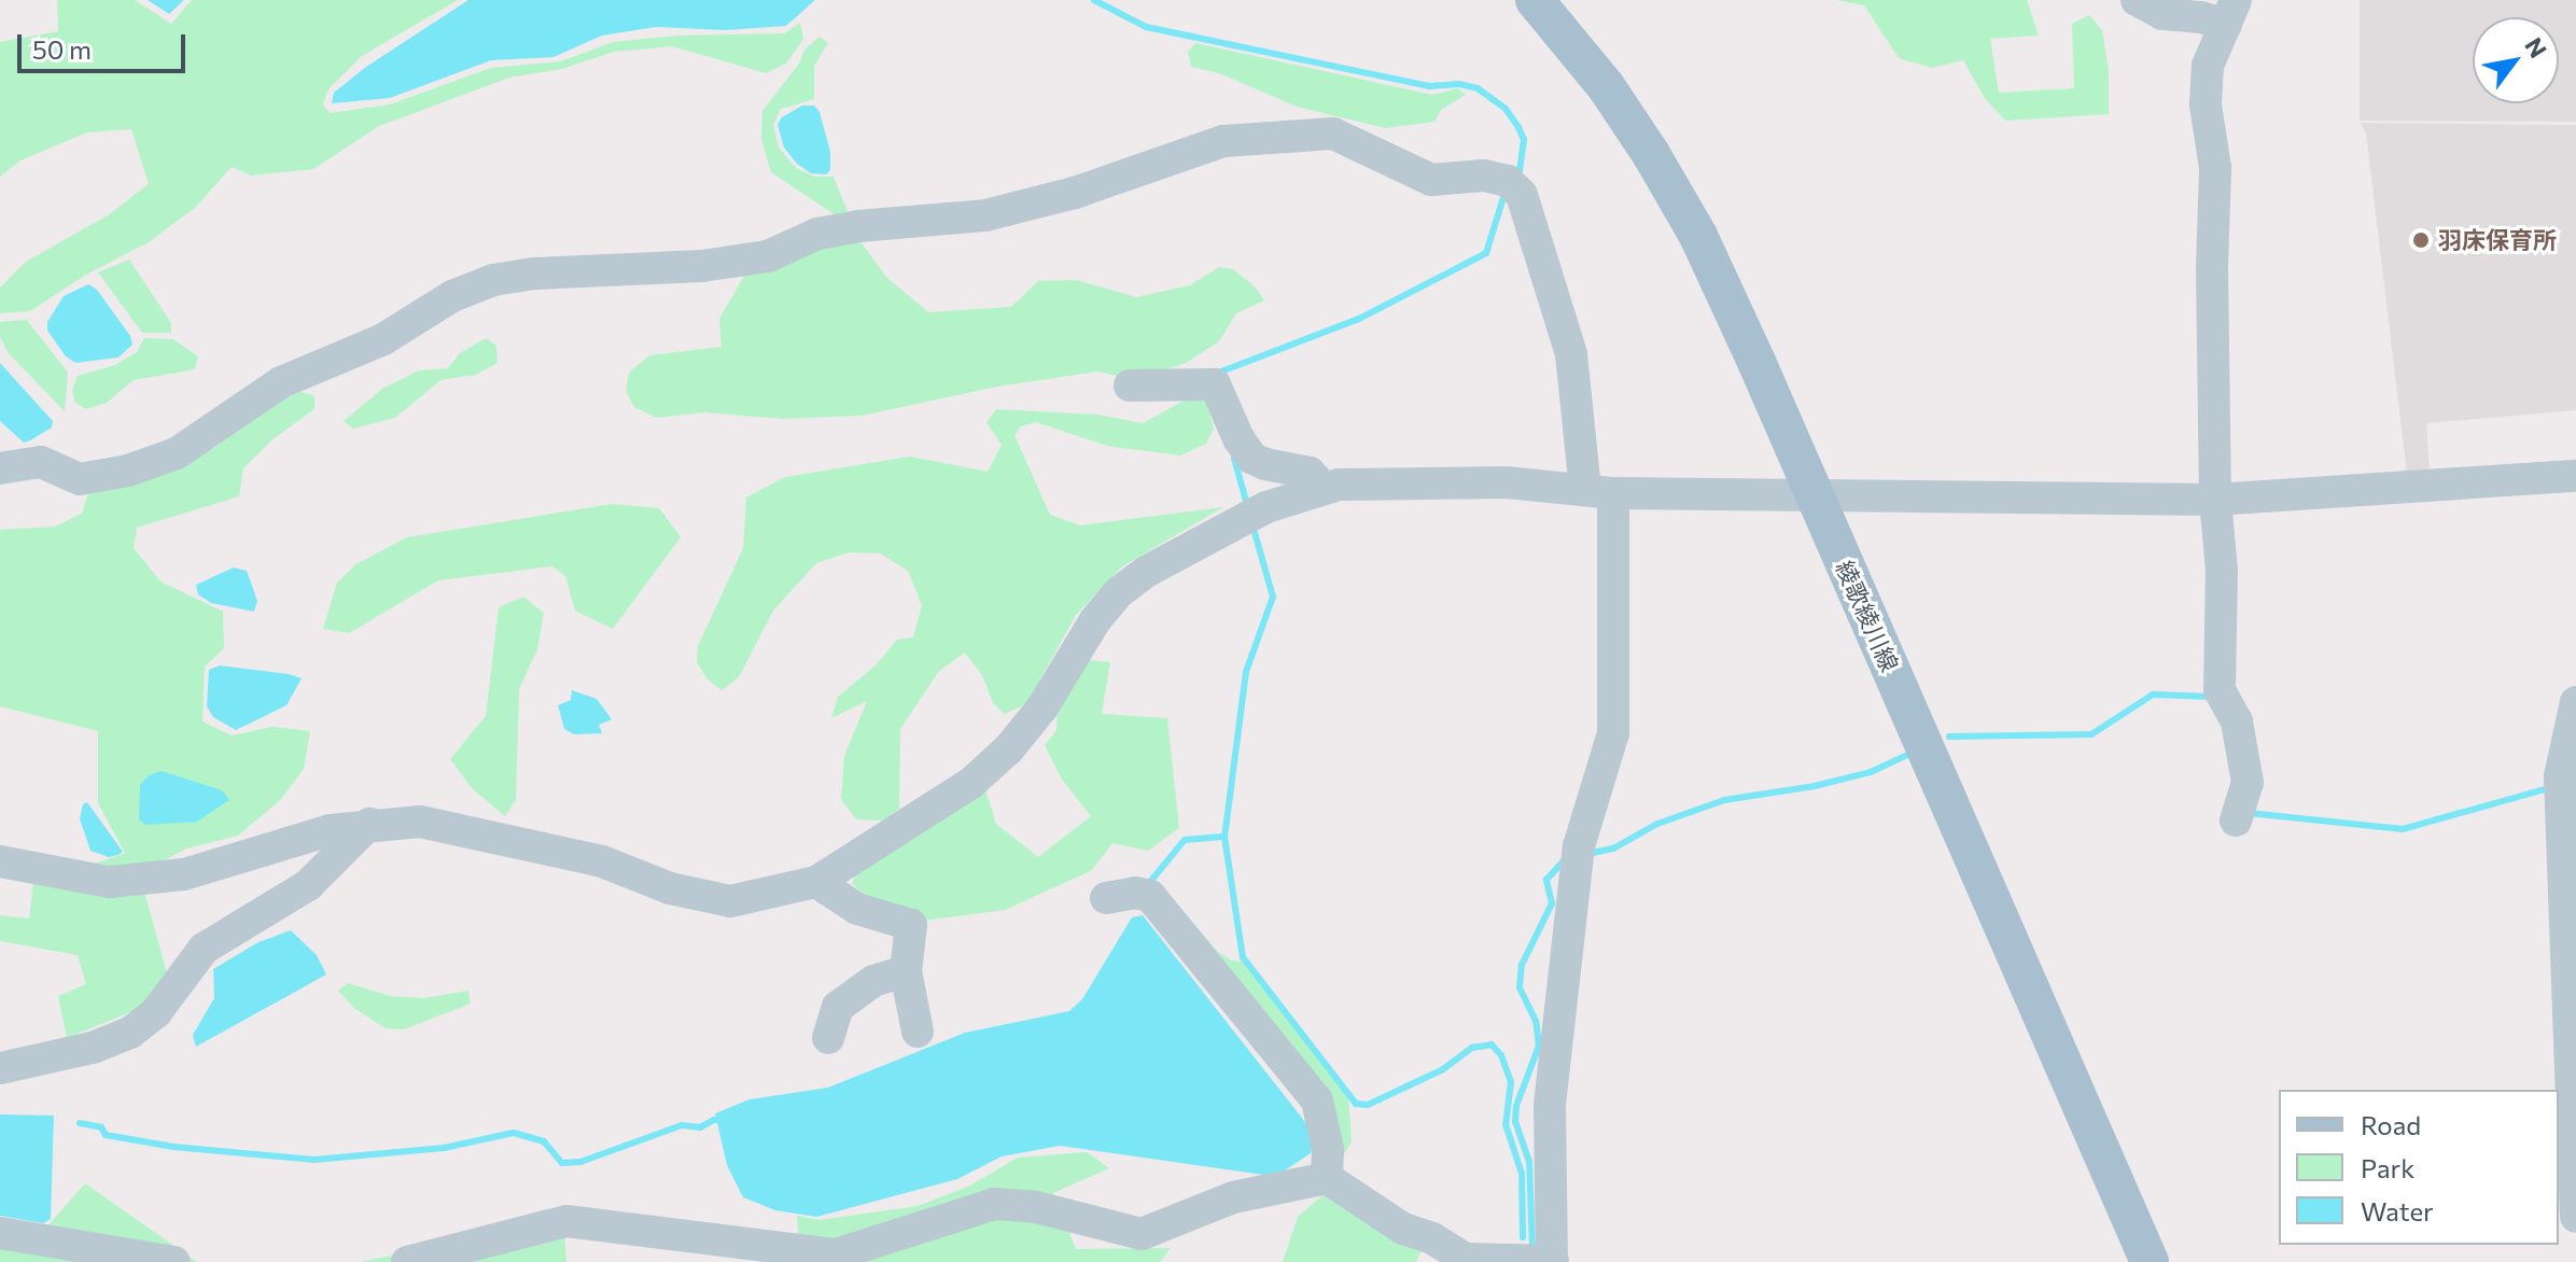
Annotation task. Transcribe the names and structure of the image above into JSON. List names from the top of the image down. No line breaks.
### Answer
{"streets":{"main road":["綾歌綾川線"]},"places":["羽床保育所"],"legend":["Road","Park","Water"],"scale_bar":"50 m","north":"top right"}
